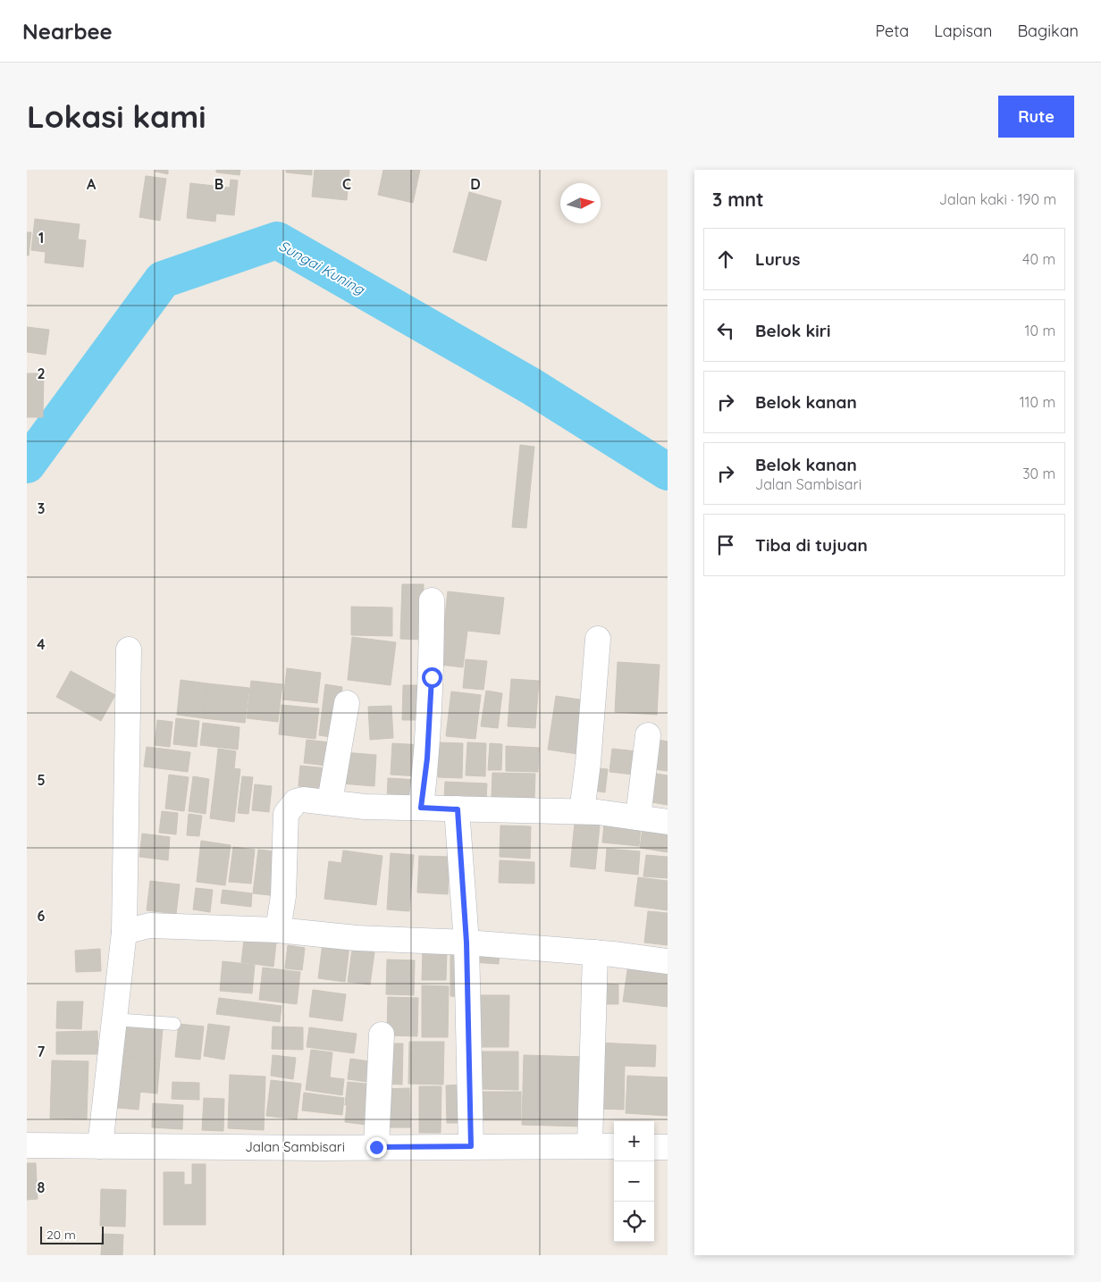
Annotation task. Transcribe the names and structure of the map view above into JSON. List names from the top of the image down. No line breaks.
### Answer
{"streets":{"street":["Jalan Sambisari"]},"water":["Sungai Kuning"],"scale_bar":"20 m","north":"right","page":{"header":"Nearbee","nav":["Peta","Lapisan","Bagikan"],"buttons":"Rute","title":"Lokasi kami","heading":["3 mnt","Jalan kaki · 190 m"],"list":[["Lurus","40 m"],["Belok kiri","10 m"],["Belok kanan","110 m"],["Belok kanan","Jalan Sambisari","30 m"],"Tiba di tujuan"],"map_buttons":["+","−"],"scale":"20 m"},"grid":{"columns":["A","B","C","D"],"rows":["1","2","3","4","5","6","7","8"]}}
